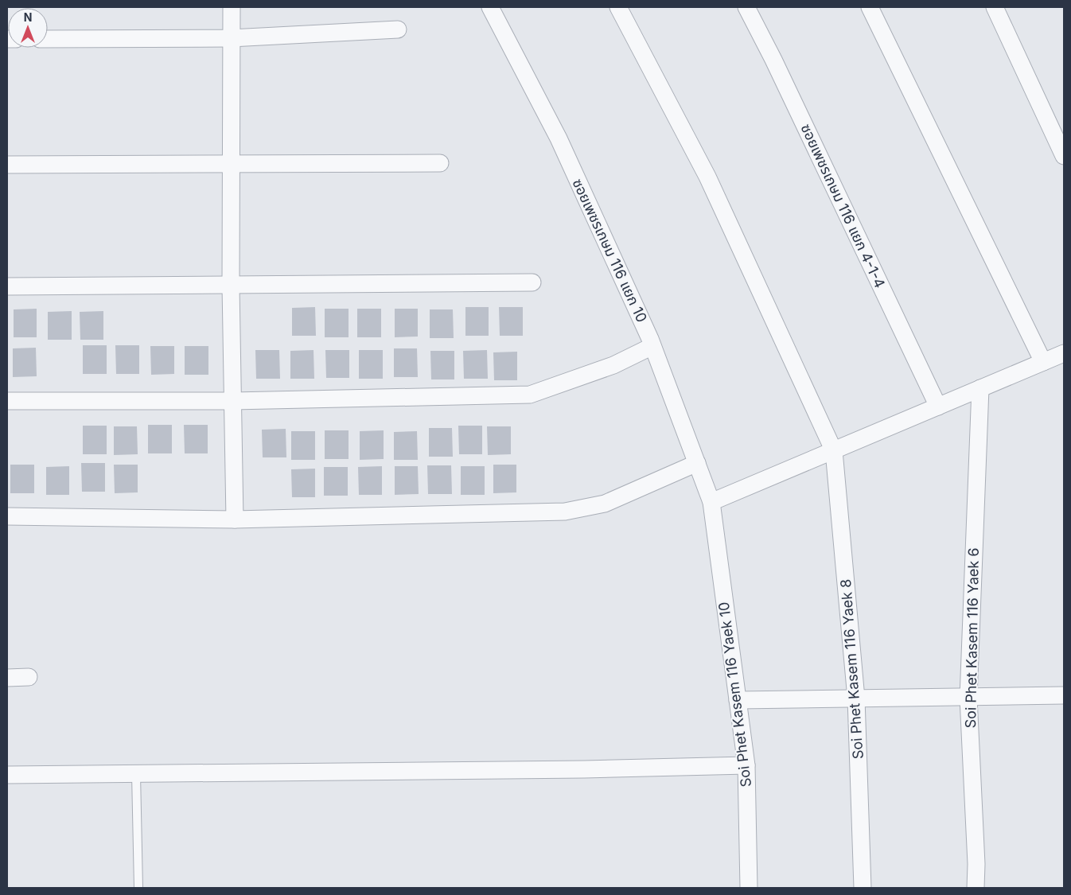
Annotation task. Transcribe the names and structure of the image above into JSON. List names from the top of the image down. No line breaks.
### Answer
{"streets":{"street":["ซอยเพชรเกษม 116 แยก 4-1-4","ซอยเพชรเกษม 116 แยก 10","Soi Phet Kasem 116 Yaek 6","Soi Phet Kasem 116 Yaek 8","Soi Phet Kasem 116 Yaek 10"]},"crossings":[["ซอยเพชรเกษม 116 แยก 10","Soi Phet Kasem 116 Yaek 10"]],"north":"top"}
